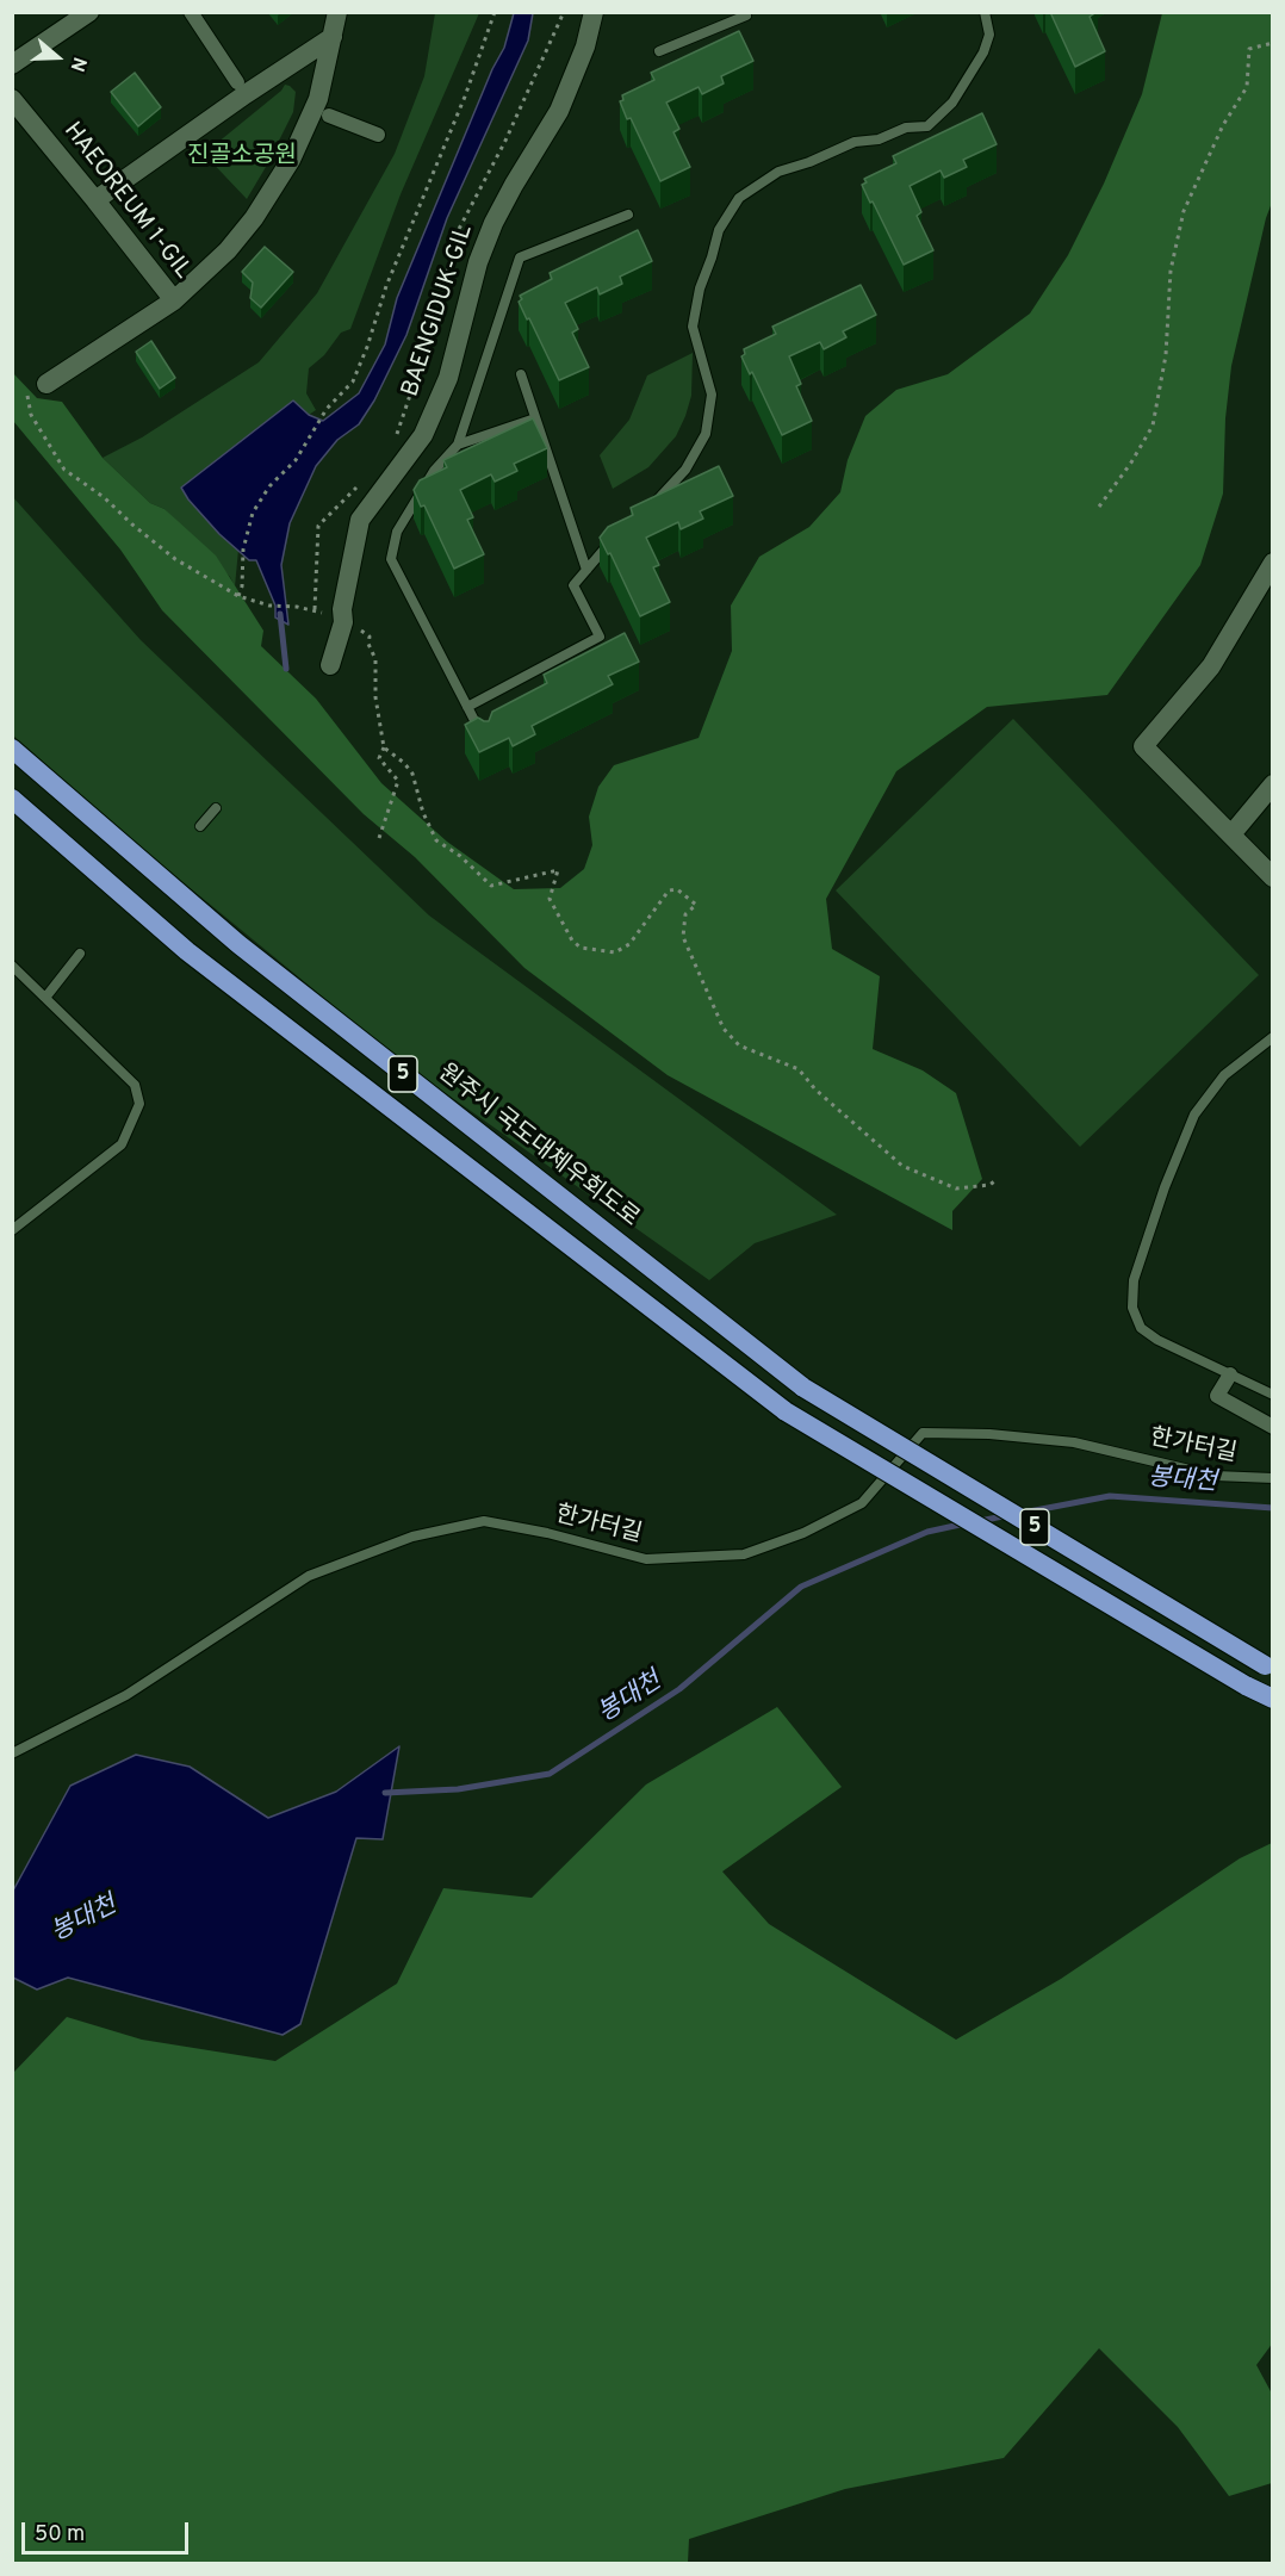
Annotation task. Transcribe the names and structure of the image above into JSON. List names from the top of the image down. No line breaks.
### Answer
{"streets":{"highway":["5","원주시 국도대체우회도로"],"street":["HAEOREUM 1-GIL","BAENGIDUK-GIL"],"lane":["한가터길"]},"water":["봉대천"],"parks":["진골소공원"],"scale_bar":"50 m","north":"right"}
